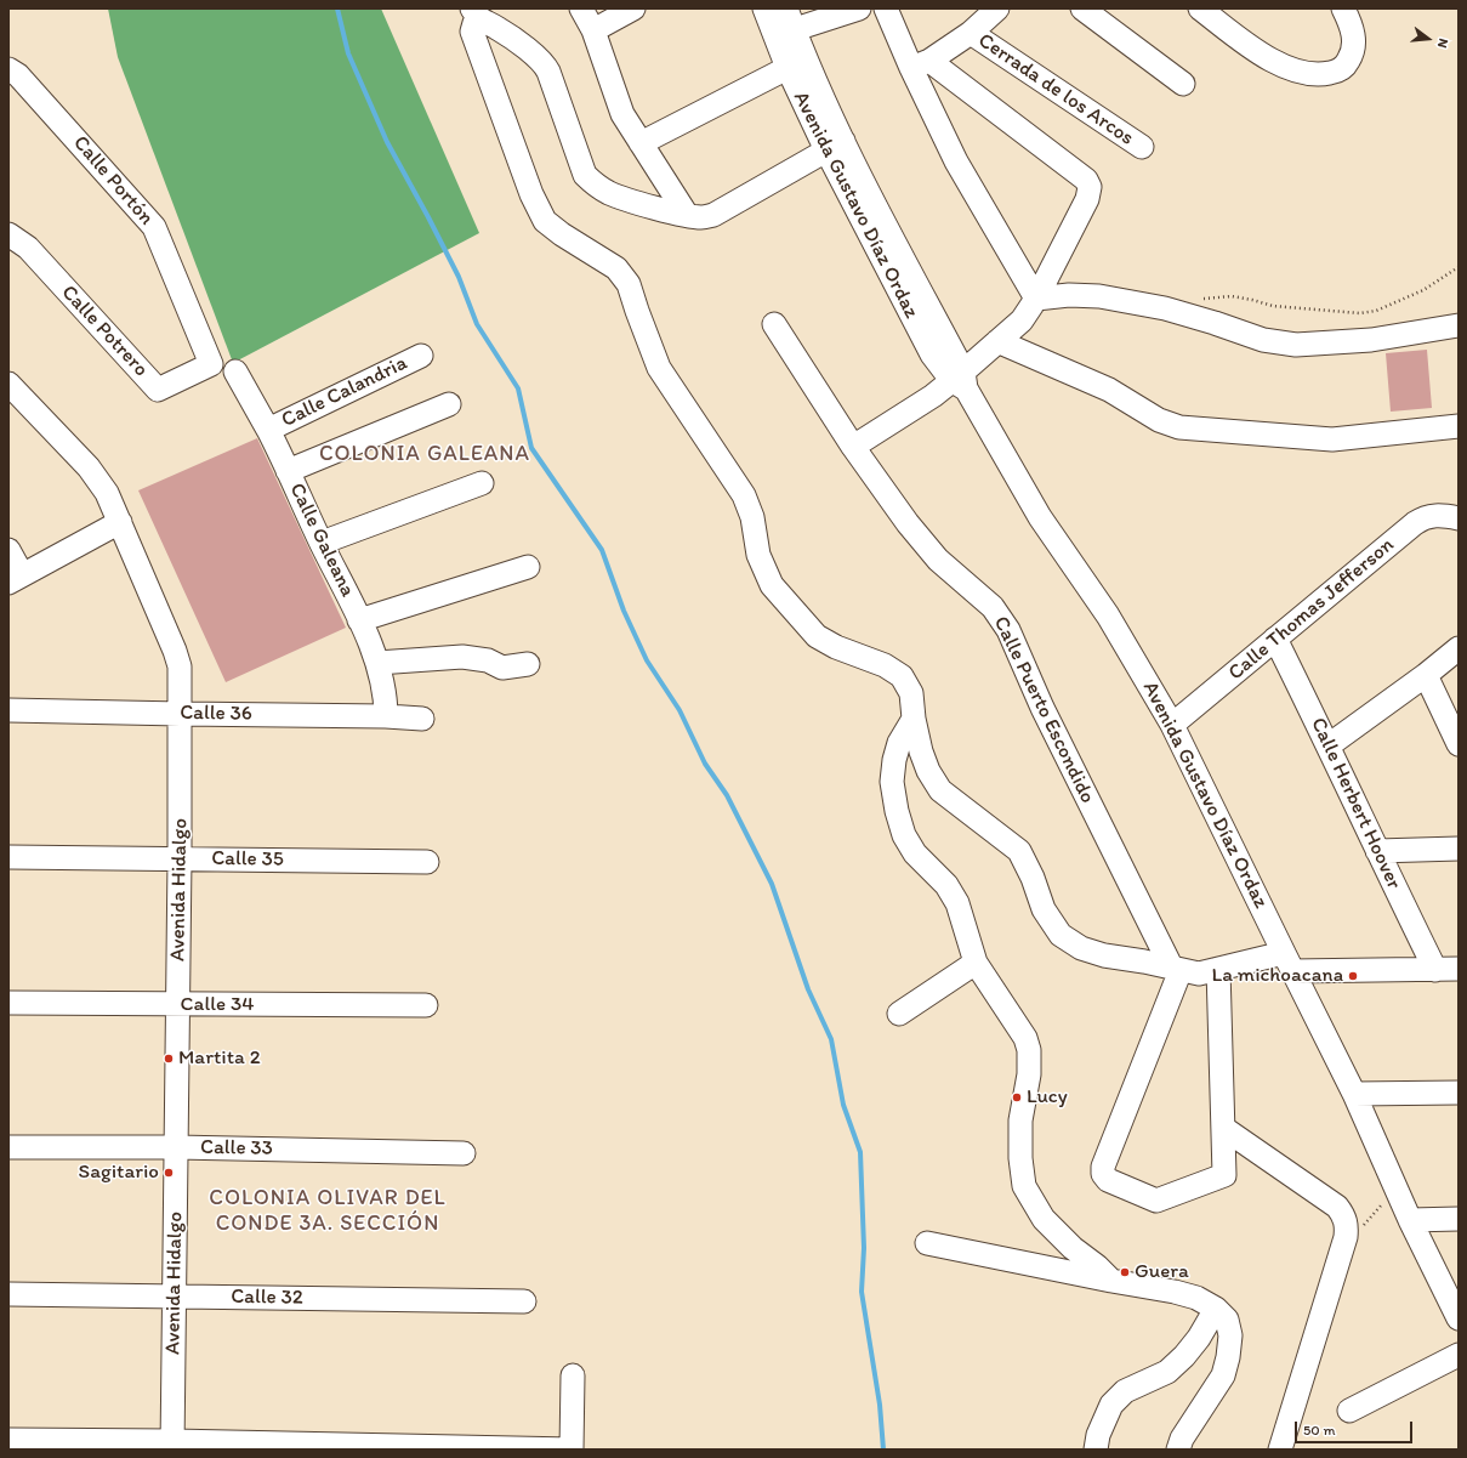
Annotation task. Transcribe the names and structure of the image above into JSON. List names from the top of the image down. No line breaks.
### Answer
{"streets":{"street":["Cerrada de los Arcos","Calle Portón","Avenida Gustavo Díaz Ordaz","Calle Potrero","Calle Calandria","Calle Galeana","Calle Thomas Jefferson","Calle Puerto Escondido","Calle 36","Calle Herbert Hoover","Calle 35","Avenida Hidalgo","Calle 34","Calle 33","Calle 32"]},"crossings":[["Calle Portón","Calle Potrero"],["Avenida Gustavo Díaz Ordaz","Calle Thomas Jefferson"],["Calle Calandria","Calle Galeana"],["Calle Galeana","Calle 36"],["Calle Thomas Jefferson","Calle Herbert Hoover"],["Calle 36","Avenida Hidalgo"],["Calle 35","Avenida Hidalgo"],["Avenida Hidalgo","Calle 34"],["Avenida Hidalgo","Calle 33"],["Avenida Hidalgo","Calle 32"]],"districts":["COLONIA GALEANA","COLONIA OLIVAR DEL CONDE 3A. SECCIÓN"],"places":["La michoacana","Martita 2","Lucy","Sagitario","Guera"],"scale_bar":"50 m","north":"right"}
